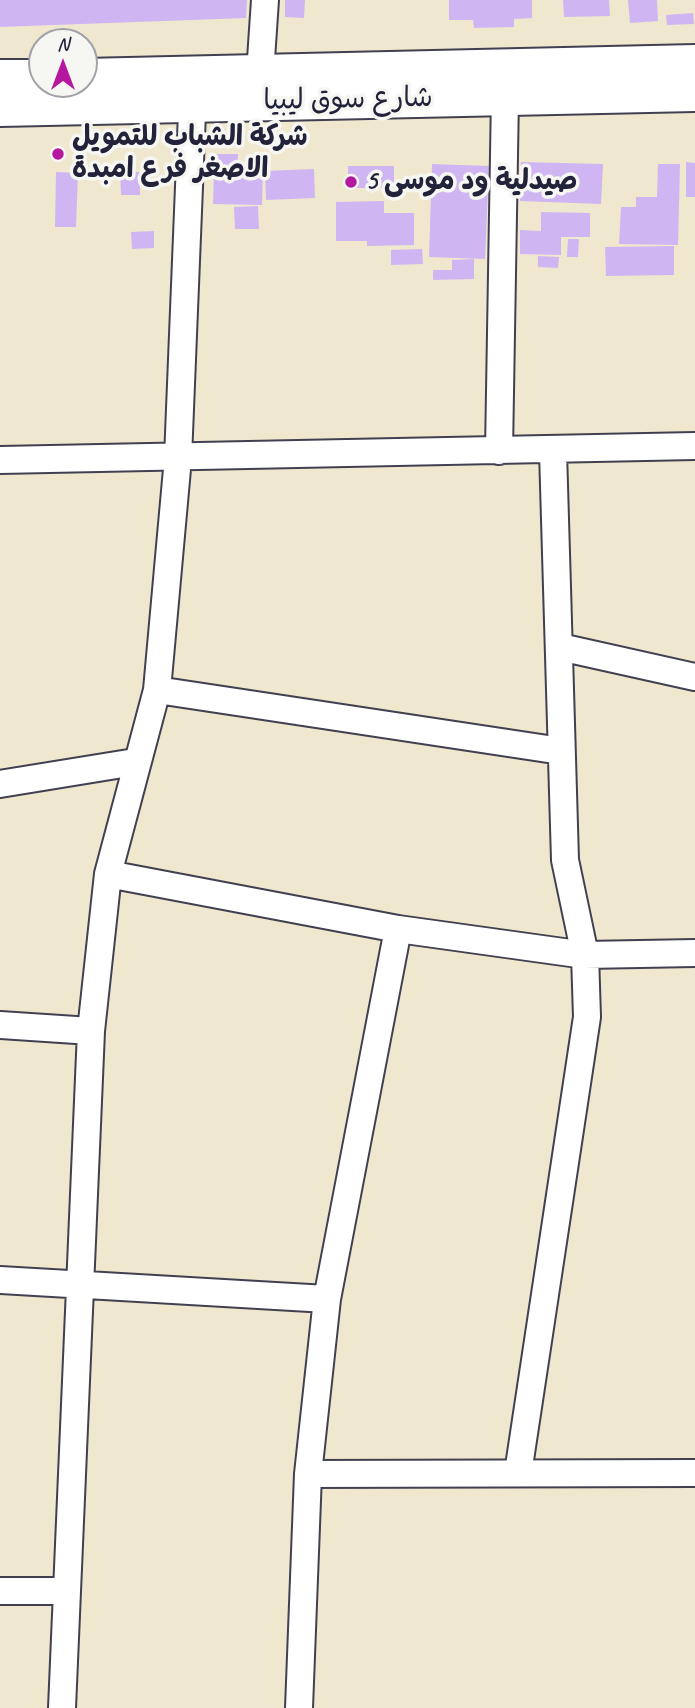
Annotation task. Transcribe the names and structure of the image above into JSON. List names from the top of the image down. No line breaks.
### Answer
{"streets":{"main road":["شارع سوق ليبيا"]},"places":["شركة الشباب للتمويل الاصغر فرع امبدة","صيدلية ود موسى 5"],"north":"top"}
